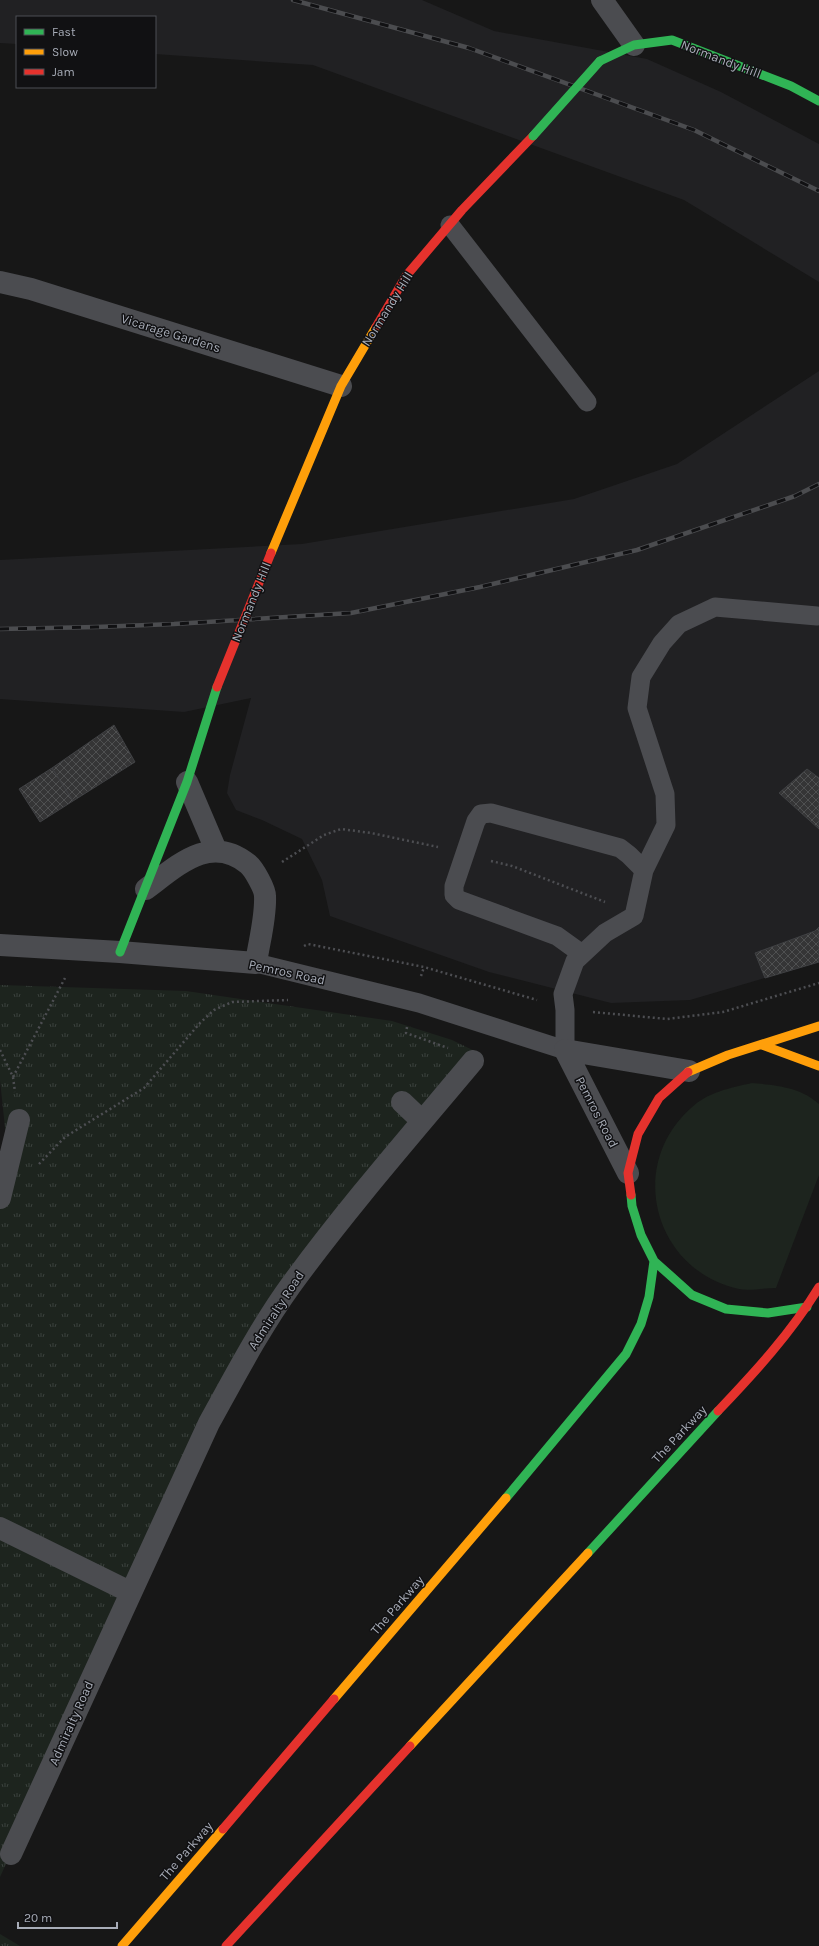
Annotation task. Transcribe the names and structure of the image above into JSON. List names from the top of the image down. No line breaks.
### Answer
{"streets":{"main road":["Normandy Hill","The Parkway"],"street":["Vicarage Gardens","Pemros Road","Admiralty Road"]},"crossings":[["Normandy Hill","Vicarage Gardens"],["Normandy Hill","Pemros Road"]],"legend":["Fast","Slow","Jam"],"scale_bar":"20 m"}
